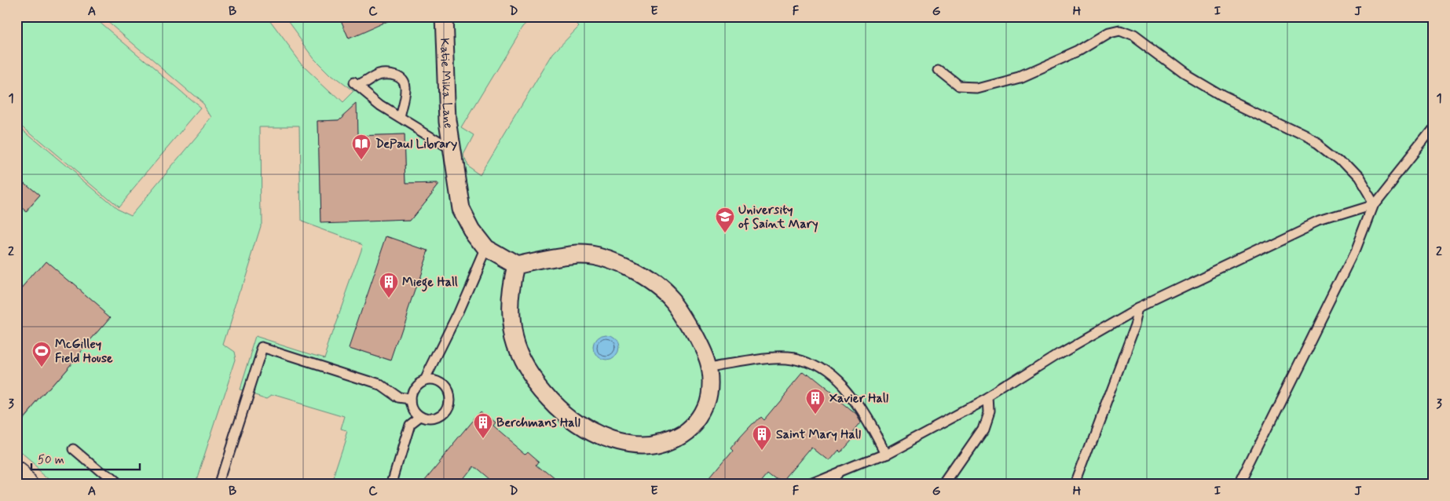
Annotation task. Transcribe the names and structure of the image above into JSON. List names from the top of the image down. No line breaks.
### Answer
{"streets":{"street":["Katie Mika Lane"]},"places":{"library":["DePaul Library"],"school or university":["University of Saint Mary"],"building":["Miege Hall","Xavier Hall","Berchmans Hall","Saint Mary Hall"],"sports":["McGilley Field House"]},"scale_bar":"50 m","grid":{"columns":["A","B","C","D","E","F","G","H","I","J"],"rows":["1","2","3"]}}
